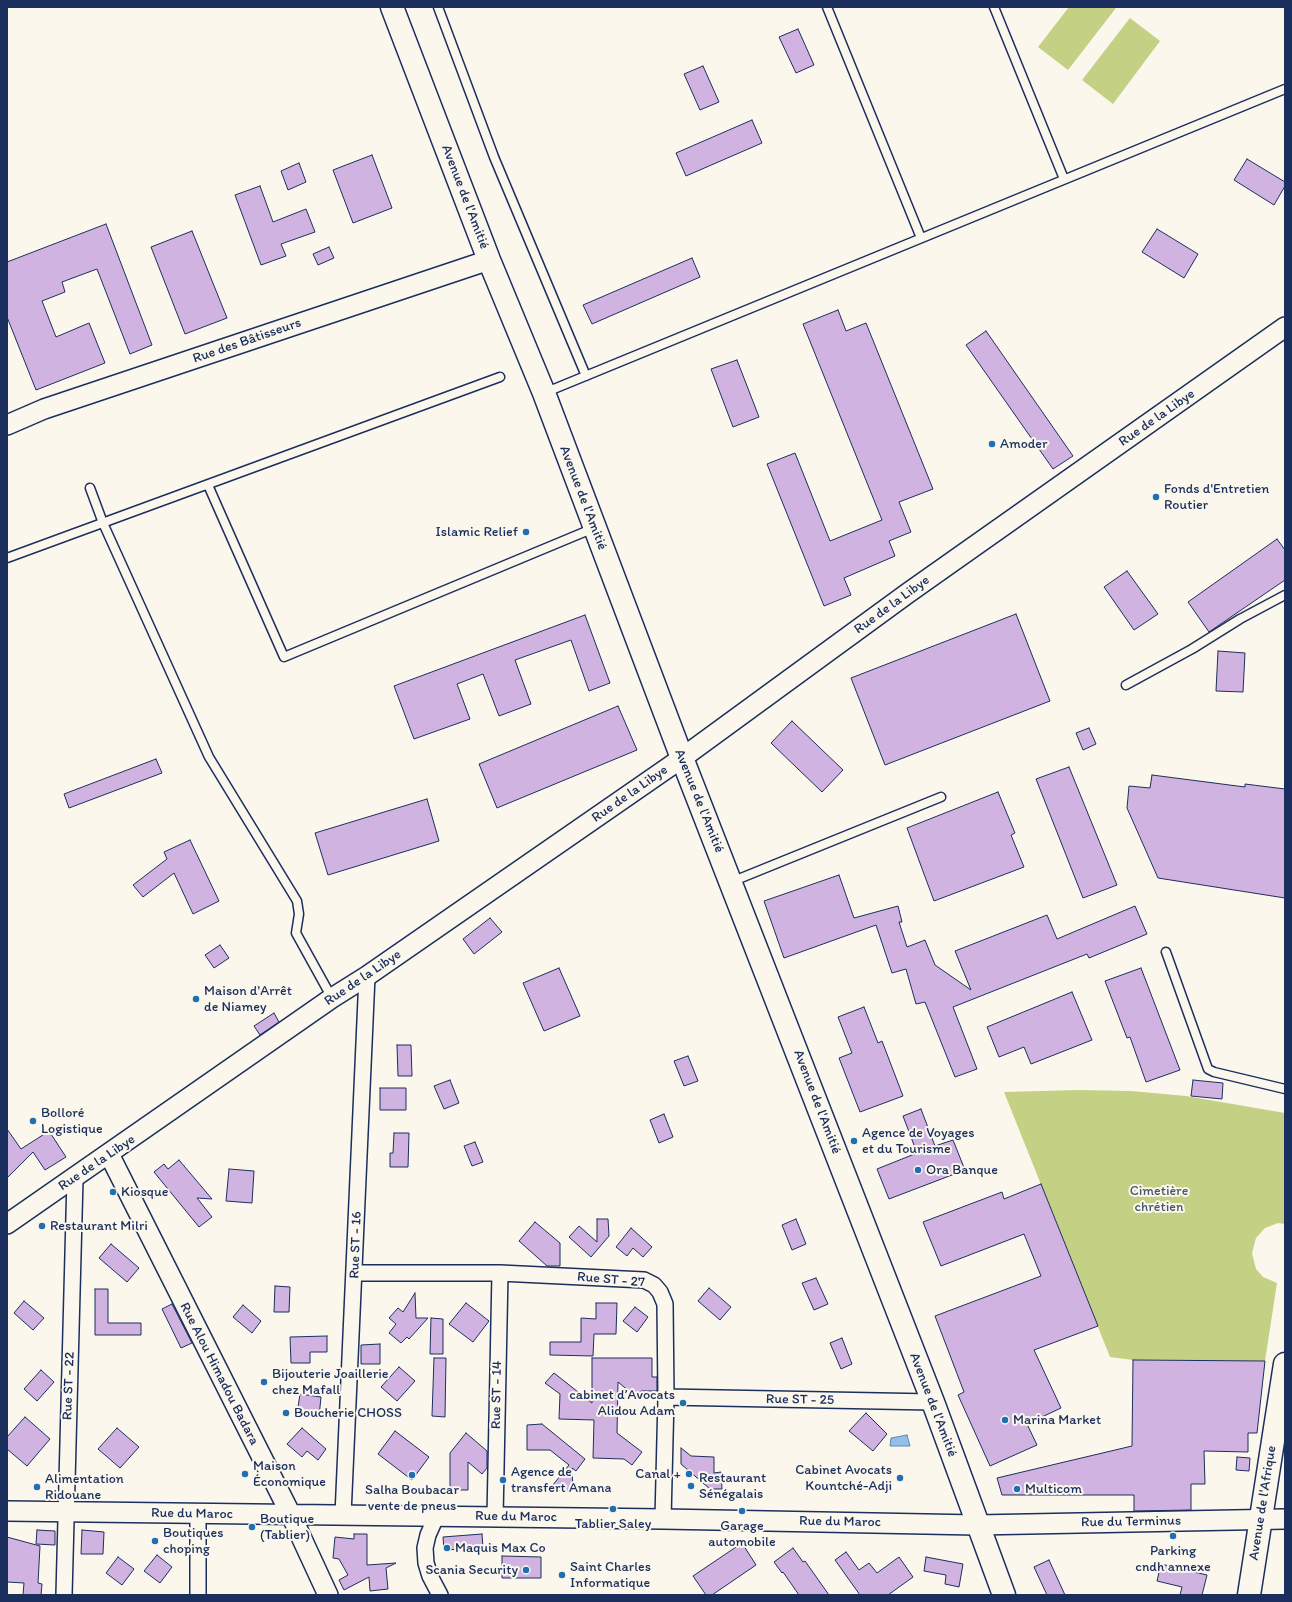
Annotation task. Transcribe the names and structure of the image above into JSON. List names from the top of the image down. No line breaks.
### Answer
{"streets":{"main road":["Avenue de l'Amitié","Avenue de l'Afrique"],"street":["Rue des Bâtisseurs","Rue de la Libye","Rue ST - 16","Rue ST - 27","Rue Alou Himadou Badara","Rue ST - 22","Rue ST - 14","Rue ST - 25","Rue du Maroc","Rue du Terminus"]},"crossings":[["Avenue de l'Amitié","Rue des Bâtisseurs"],["Avenue de l'Amitié","Rue de la Libye"],["Avenue de l'Amitié","Rue ST - 25"],["Avenue de l'Amitié","Rue du Maroc"],["Avenue de l'Amitié","Rue du Terminus"],["Rue de la Libye","Rue ST - 16"],["Rue de la Libye","Rue Alou Himadou Badara"],["Rue de la Libye","Rue ST - 22"],["Rue ST - 16","Rue ST - 27"],["Rue ST - 16","Rue du Maroc"],["Rue ST - 27","Rue ST - 14"],["Rue ST - 27","Rue ST - 25"],["Rue ST - 27","Rue du Maroc"],["Rue Alou Himadou Badara","Rue du Maroc"],["Rue ST - 22","Rue du Maroc"],["Rue ST - 14","Rue du Maroc"],["Avenue de l'Afrique","Rue du Terminus"],["Rue du Maroc","Rue du Terminus"]],"parks":["Cimetière chrétien"],"places":["Amoder","Fonds d'Entretien Routier","Islamic Relief","Maison d'Arrêt de Niamey","Bolloré Logistique","Agence de Voyages et du Tourisme","Ora Banque","Kiosque","Restaurant Milri","Bijouterie Joaillerie chez Mafall","cabinet d’Avocats Alidou Adam","Boucherie CHOSS","Marina Market","Maison Économique","Canal +","Salha Boubacar vente de pneus","Cabinet Avocats Kountché-Adji","Agence de transfert Amana","Restaurant Sénégalais","Alimentation Ridouane","Multicom","Tablier Saley","Garage automobile","Boutique (Tablier)","Parking cndh annexe","Boutiques choping","Maquis Max Co","Scania Security","Saint Charles Informatique"]}
